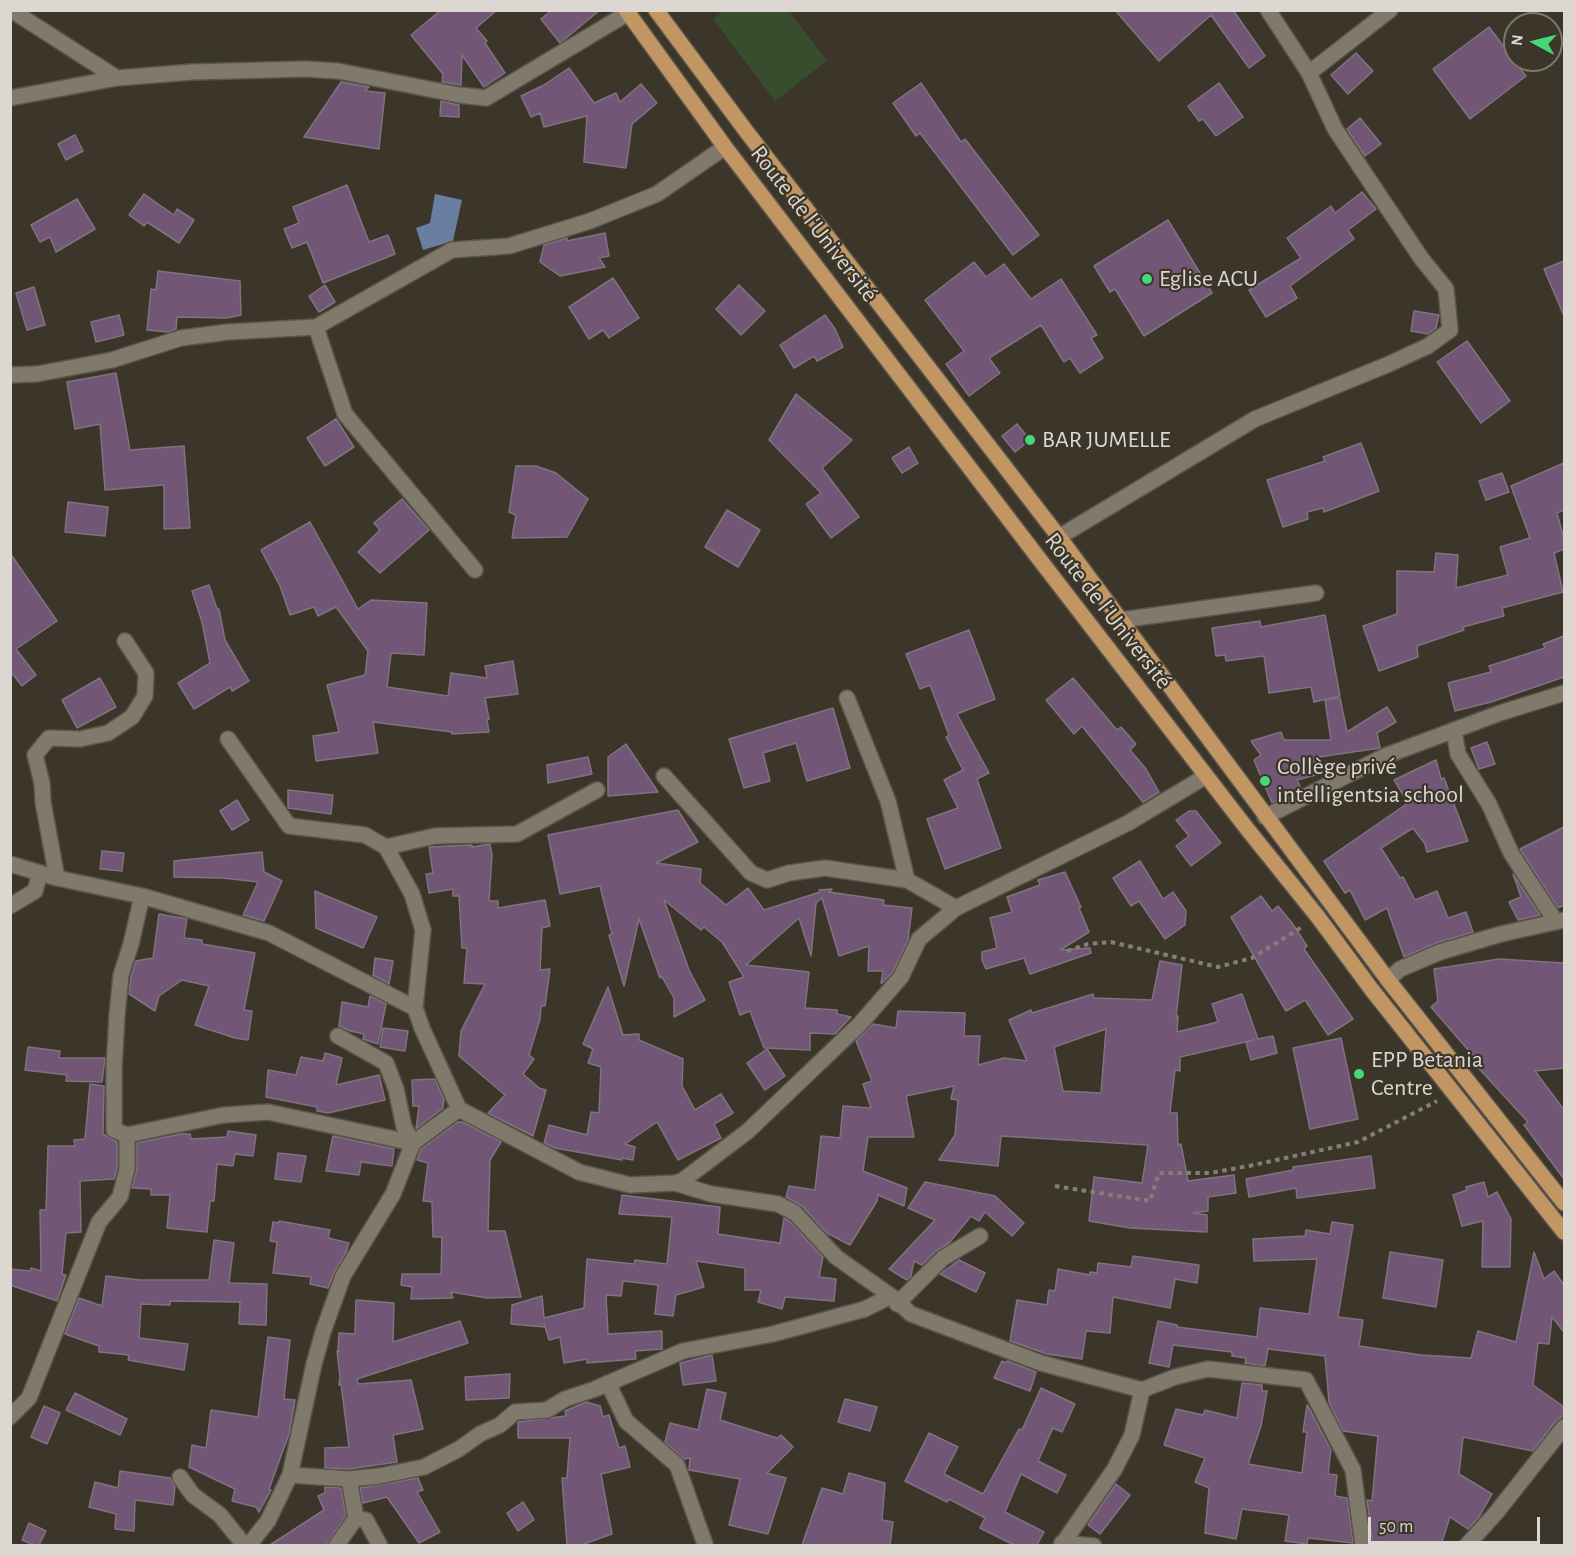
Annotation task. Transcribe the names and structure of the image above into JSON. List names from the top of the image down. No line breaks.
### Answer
{"streets":{"main road":["Route de l'Université"]},"places":["Eglise ACU","BAR JUMELLE","Collège privé intelligentsia school","EPP Betania Centre"],"scale_bar":"50 m","north":"left"}
